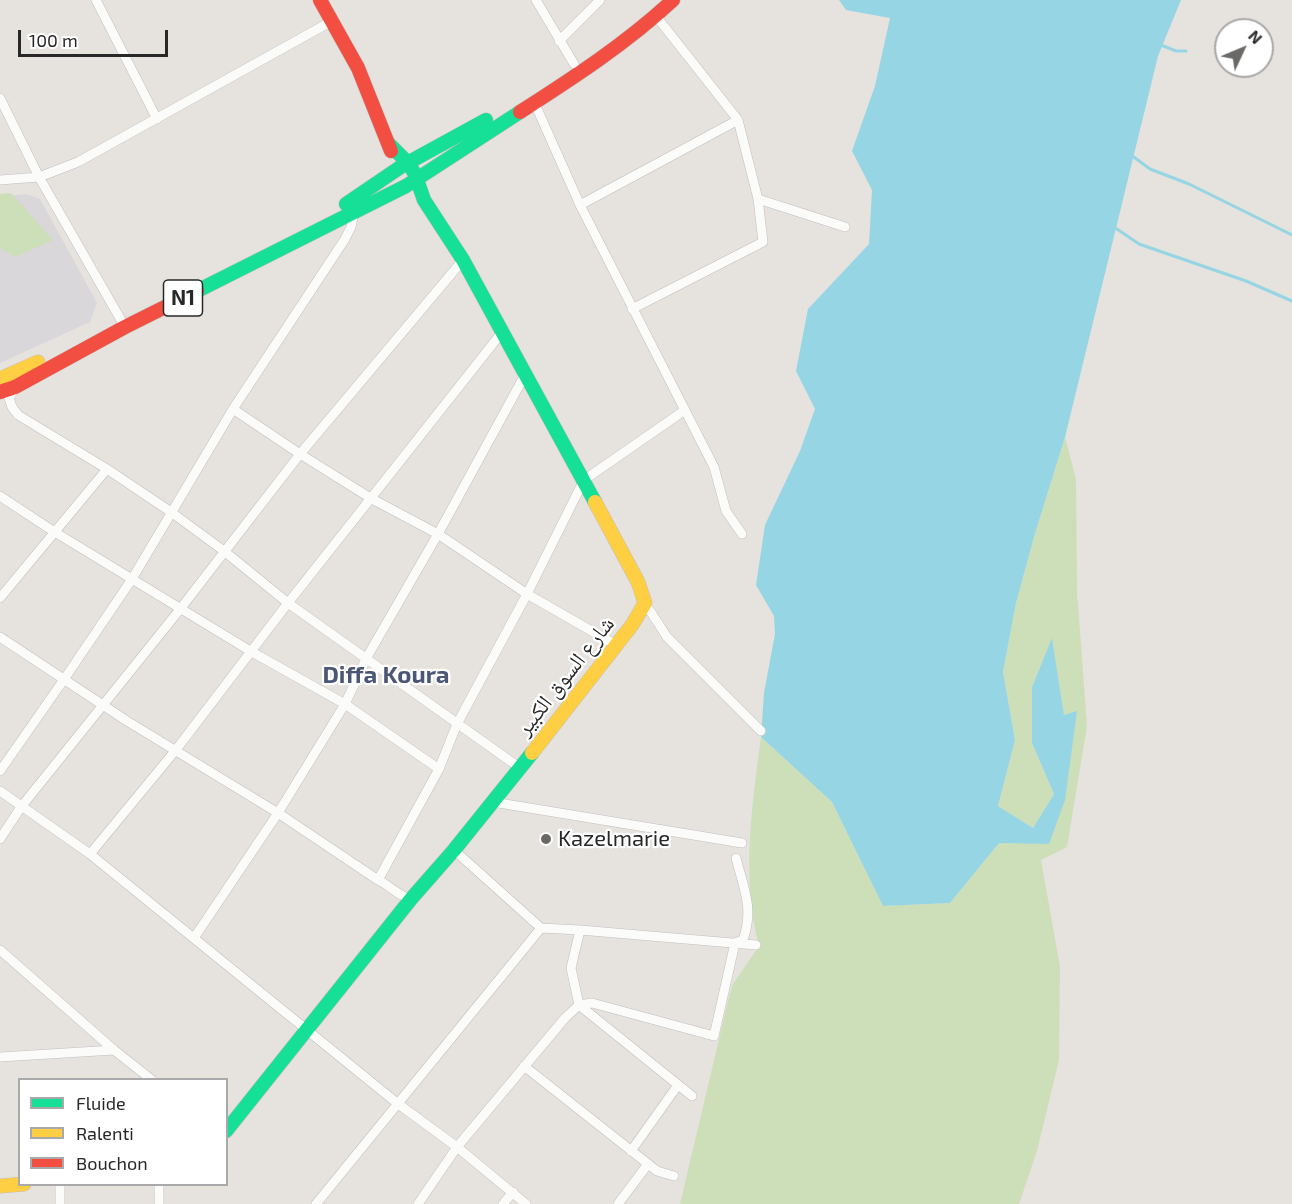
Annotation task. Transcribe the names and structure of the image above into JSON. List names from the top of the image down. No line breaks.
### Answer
{"streets":{"main road":["N1","شارع السوق الكبير"]},"districts":["Diffa Koura"],"places":["Kazelmarie"],"legend":["Fluide","Ralenti","Bouchon"],"scale_bar":"100 m","north":"top right"}
